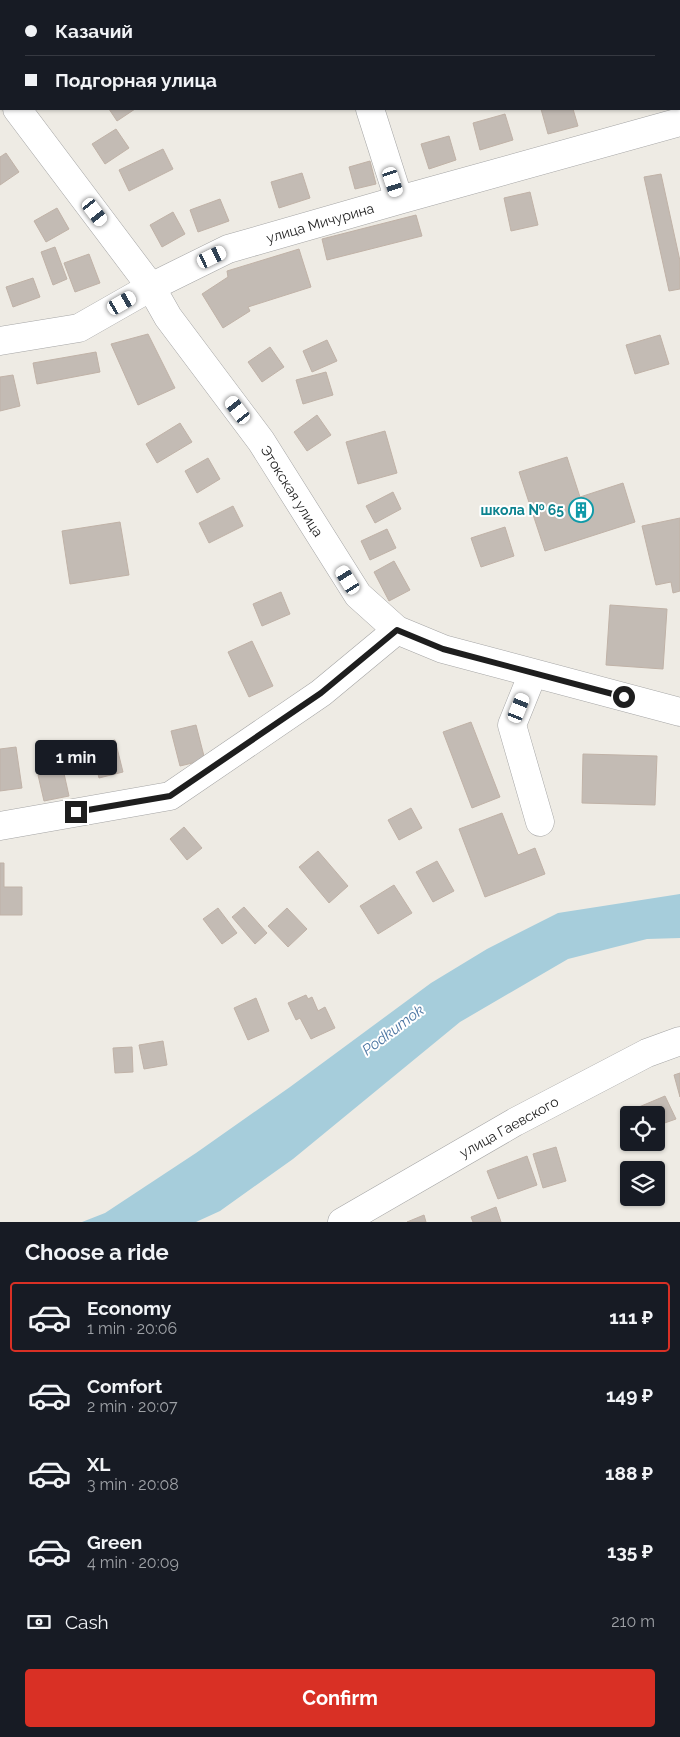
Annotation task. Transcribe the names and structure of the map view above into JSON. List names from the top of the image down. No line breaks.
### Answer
{"streets":{"street":["улица Мичурина","Этокская улица","улица Гаевского"]},"crossings":[["улица Мичурина","Этокская улица"]],"water":["Podkumok"],"places":{"building":["школа № 65"]},"page":{"banner":["Казачий","Подгорная улица"],"bubble":"1 min","heading":"Choose a ride","list":[{"name":"Economy","note":"1 min · 20:06","value":"111 ₽"},{"name":"Comfort","note":"2 min · 20:07","value":"149 ₽"},{"name":"XL","note":"3 min · 20:08","value":"188 ₽"},{"name":"Green","note":"4 min · 20:09","value":"135 ₽"}],"pay":["Cash","210 m"],"buttons":"Confirm"}}
